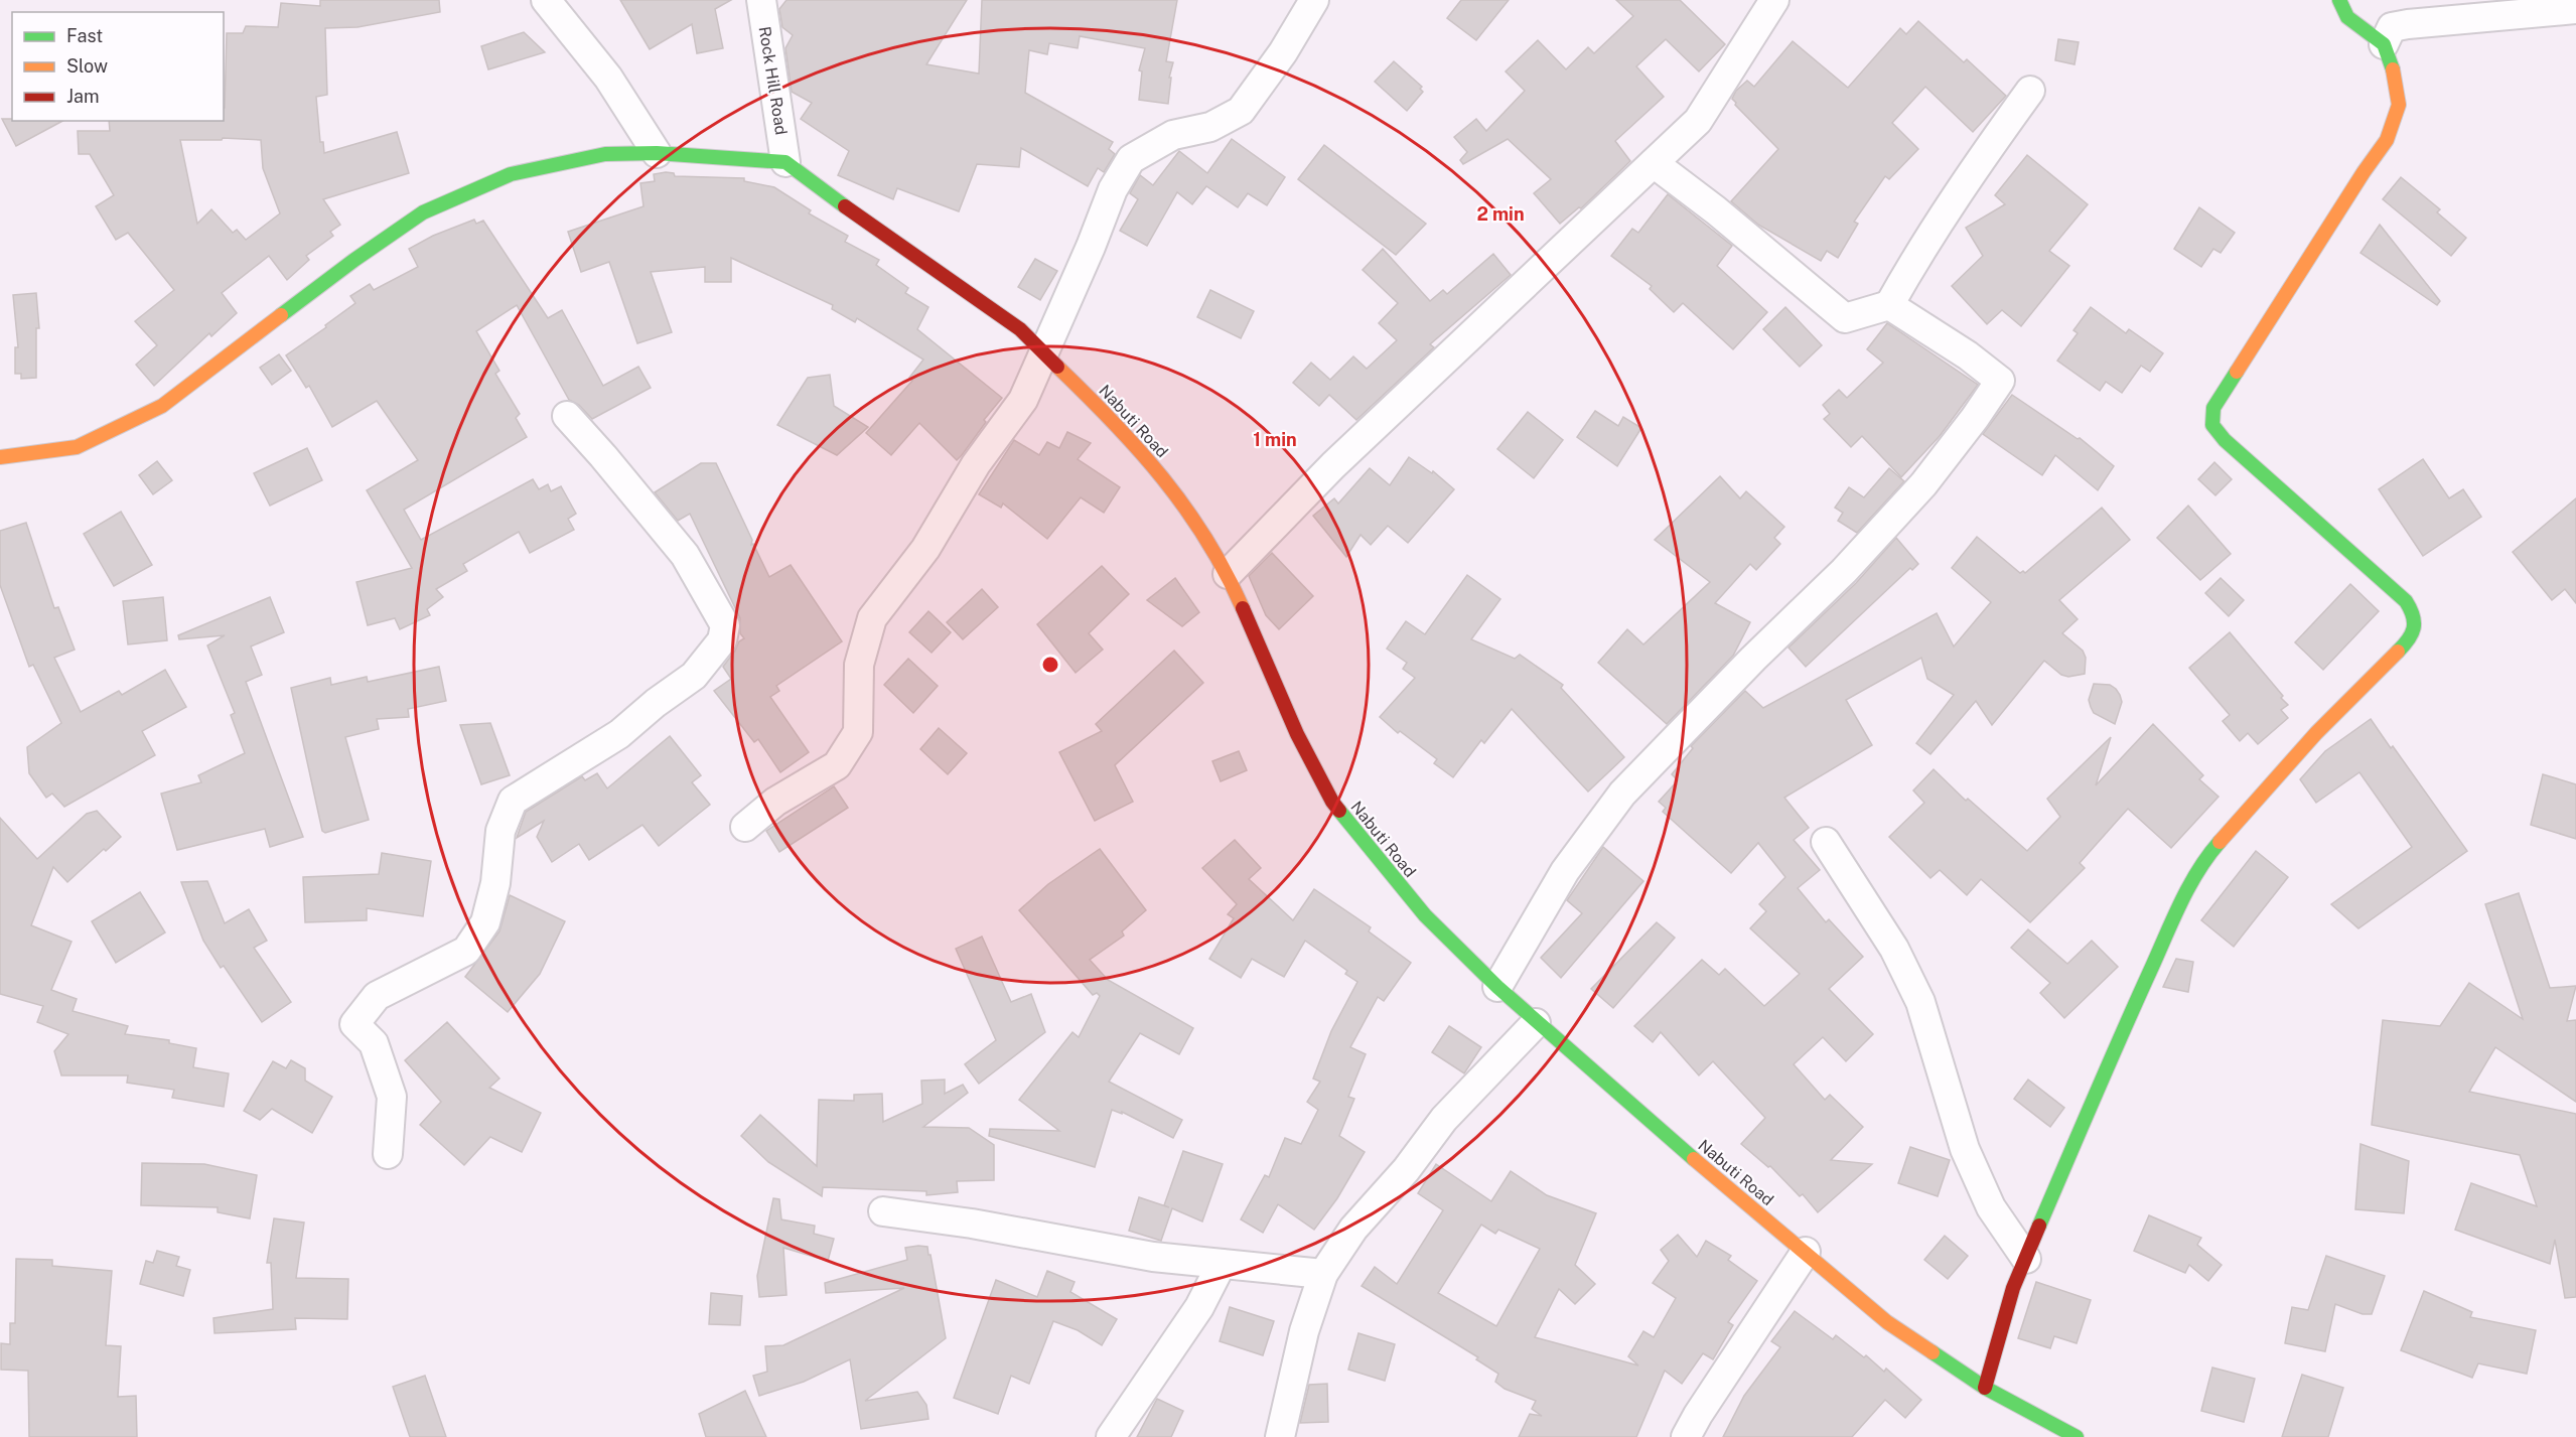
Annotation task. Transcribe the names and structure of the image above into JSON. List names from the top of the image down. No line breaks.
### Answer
{"streets":{"street":["Rock Hill Road","Nabuti Road"]},"crossings":[["Rock Hill Road","Nabuti Road"]],"legend":["Fast","Slow","Jam"],"rings":["2 min","1 min"]}
